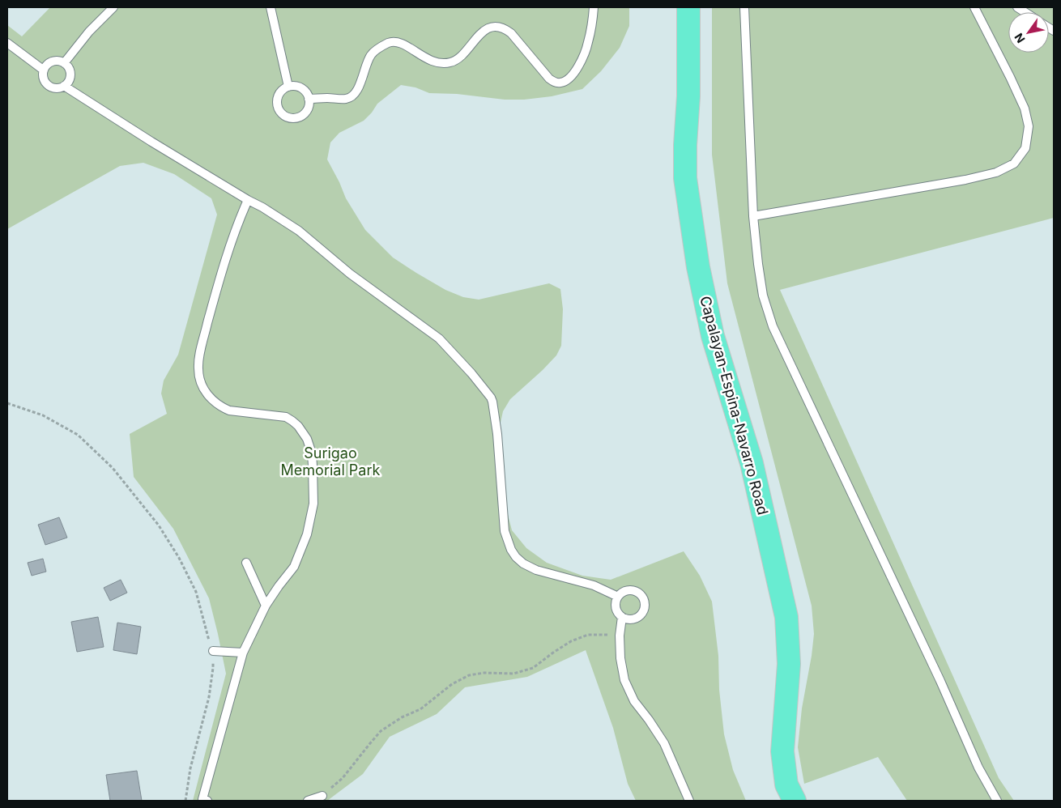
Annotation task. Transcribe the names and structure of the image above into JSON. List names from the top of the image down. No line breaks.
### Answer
{"streets":{"main road":["Capalayan-Espina-Navarro Road"]},"parks":["Surigao Memorial Park"],"north":"bottom left"}
